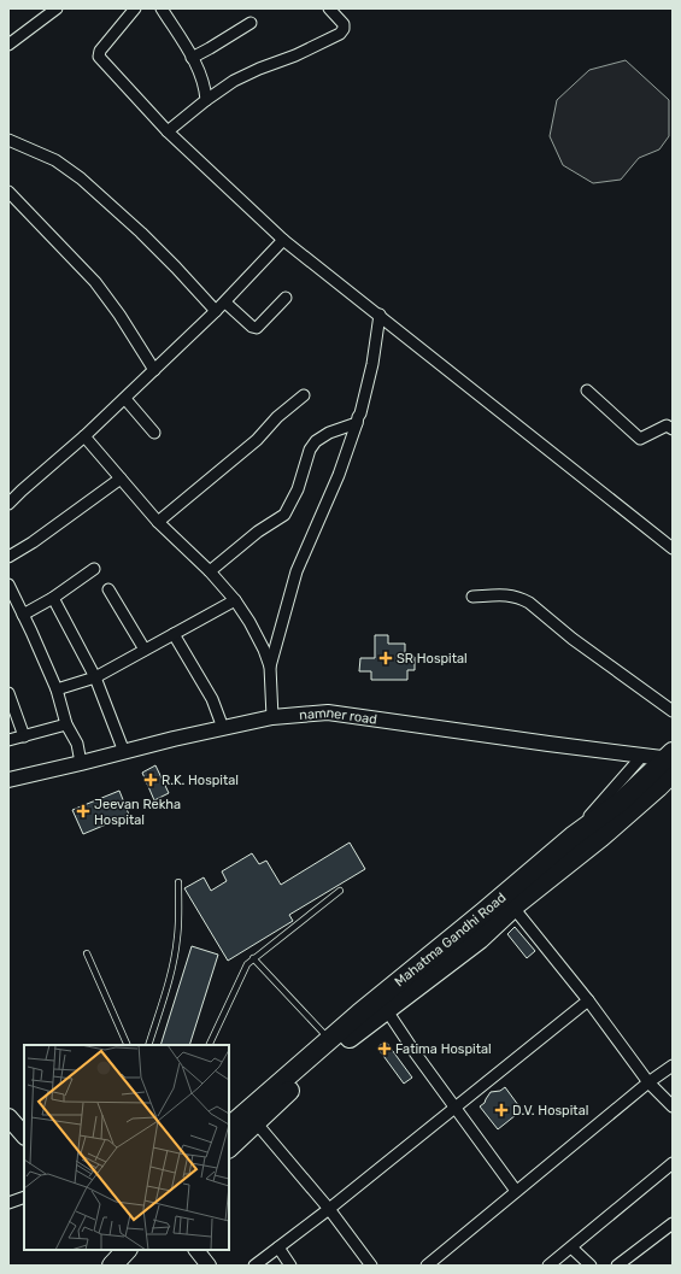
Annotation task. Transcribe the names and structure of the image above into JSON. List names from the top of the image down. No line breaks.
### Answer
{"streets":{"highway":["Mahatma Gandhi Road"],"main road":["namner road"]},"crossings":[["namner road","Mahatma Gandhi Road"]],"places":{"health":["SR Hospital","R.K. Hospital","Jeevan Rekha Hospital","Fatima Hospital","D.V. Hospital"]}}
